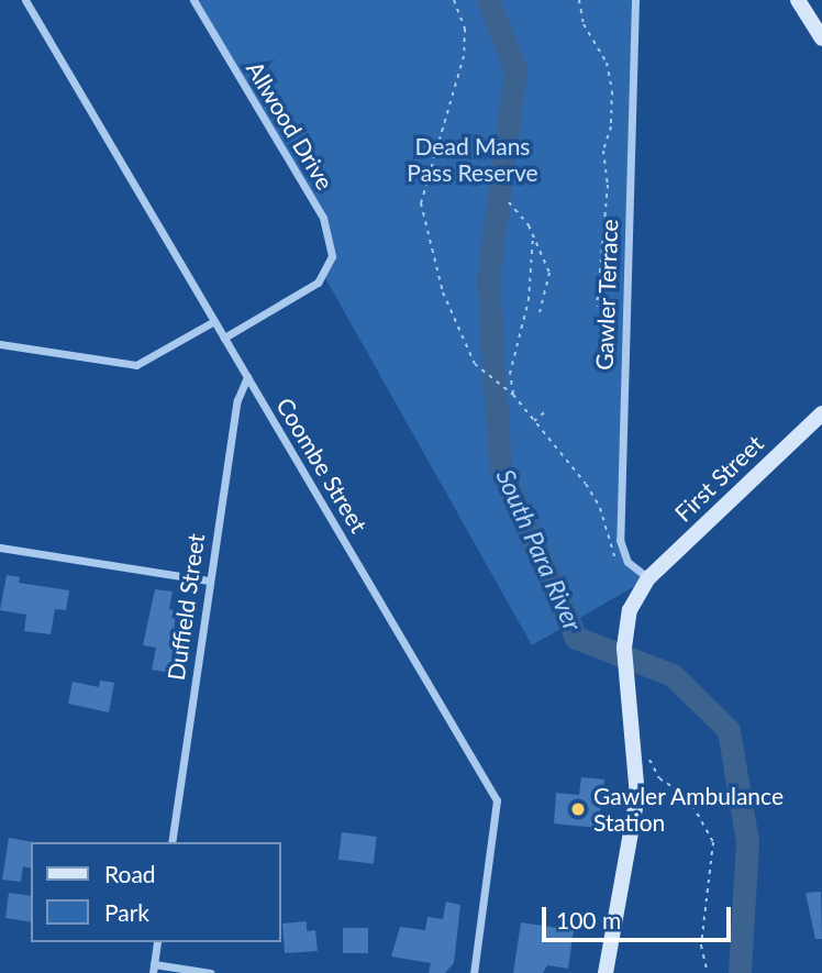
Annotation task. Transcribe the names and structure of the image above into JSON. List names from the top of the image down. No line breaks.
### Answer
{"streets":{"street":["Allwood Drive","Gawler Terrace","Coombe Street","First Street","Duffield Street"]},"crossings":[["Allwood Drive","Coombe Street"],["Gawler Terrace","First Street"],["Coombe Street","Duffield Street"]],"water":["South Para River"],"parks":["Dead Mans Pass Reserve"],"places":["Gawler Ambulance Station"],"legend":["Road","Park"],"scale_bar":"100 m"}
